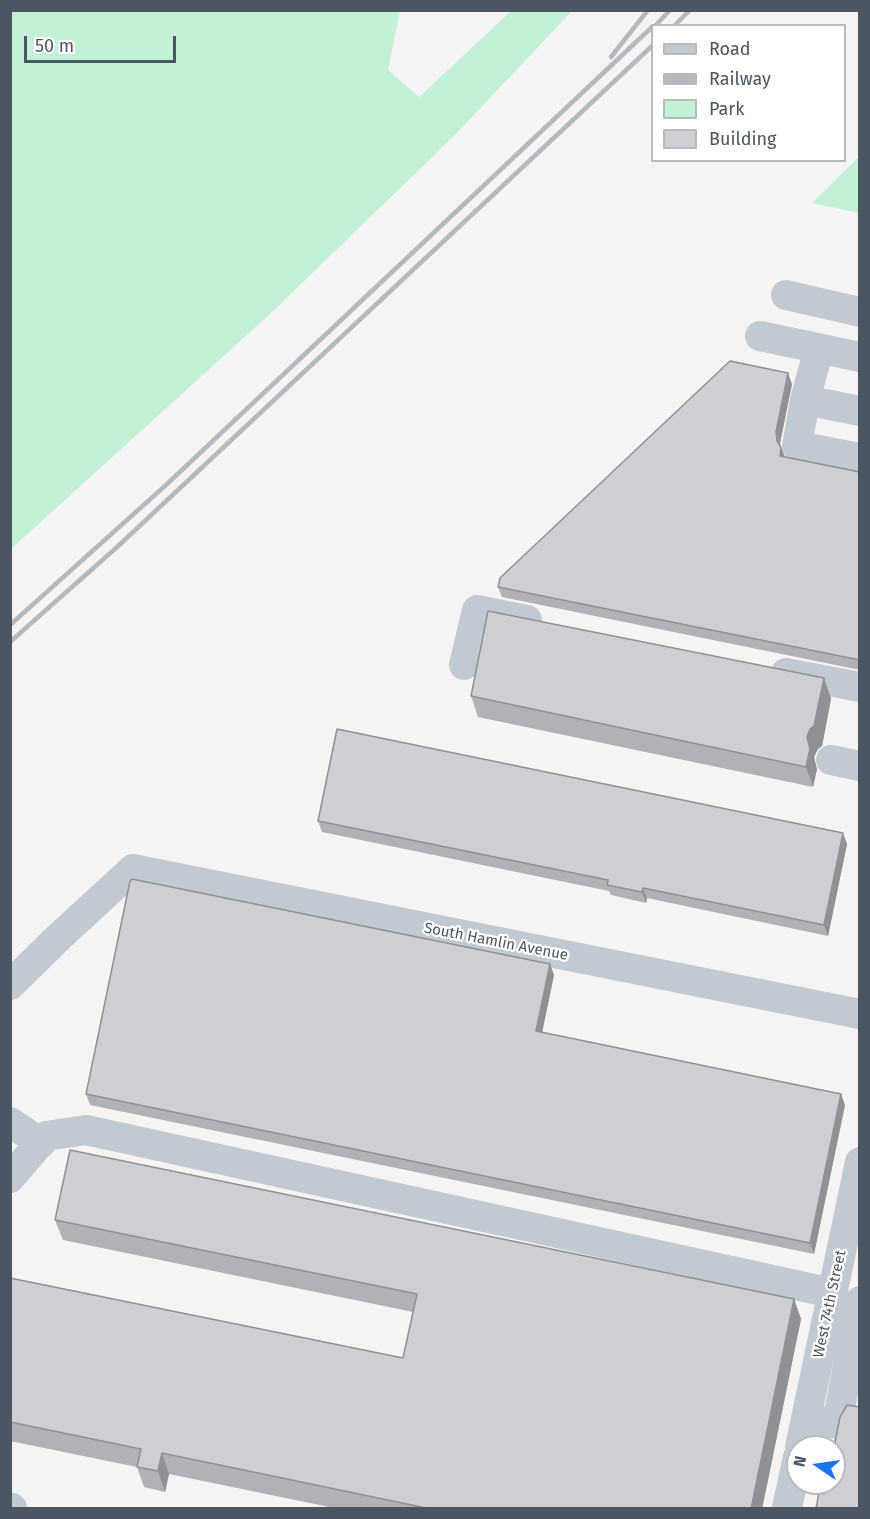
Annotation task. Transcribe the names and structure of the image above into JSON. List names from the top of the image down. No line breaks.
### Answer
{"streets":{"street":["South Hamlin Avenue","West 74th Street"]},"legend":["Road","Railway","Park","Building"],"scale_bar":"50 m","north":"left"}
